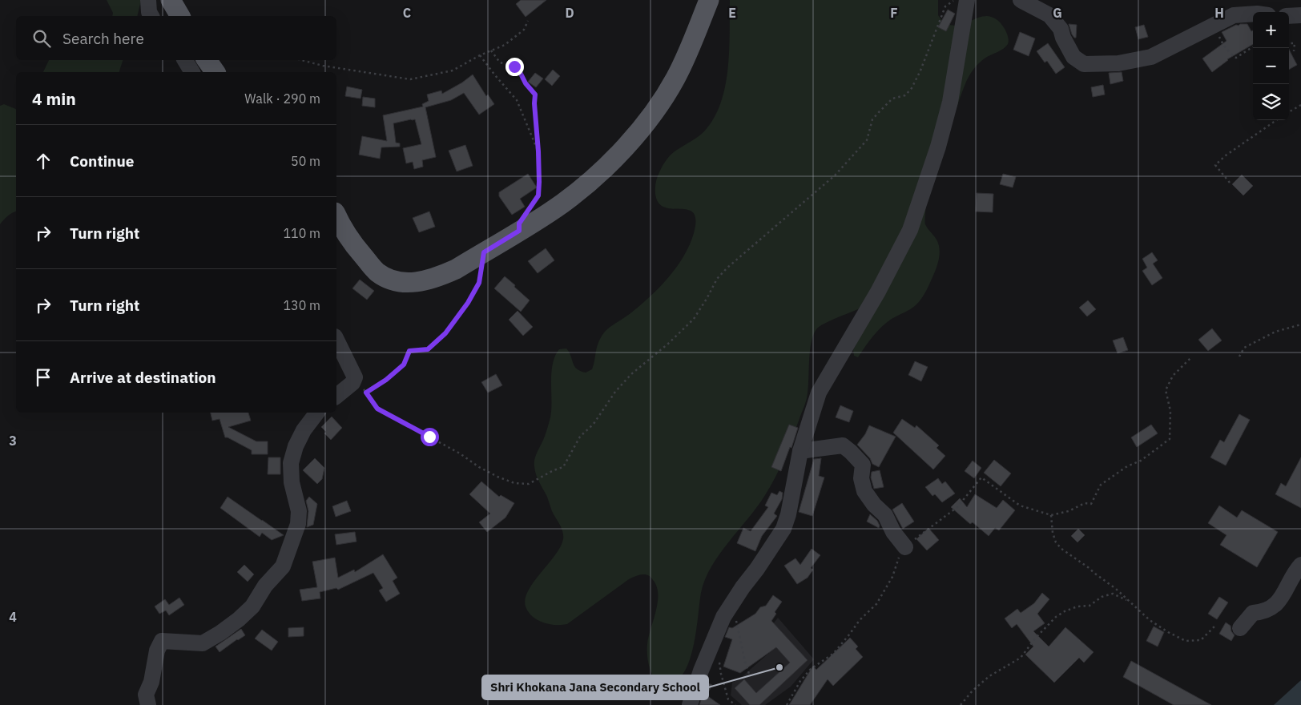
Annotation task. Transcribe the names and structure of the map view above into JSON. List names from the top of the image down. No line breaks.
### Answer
{"places":["Shri Khokana Jana Secondary School"],"page":{"map_buttons":["+","−"],"search":"Search here","heading":["4 min","Walk · 290 m"],"list":[["Continue","50 m"],["Turn right","110 m"],["Turn right","130 m"],"Arrive at destination"]},"grid":{"columns":["C","D","E","F","G","H"],"rows":["3","4"]}}
